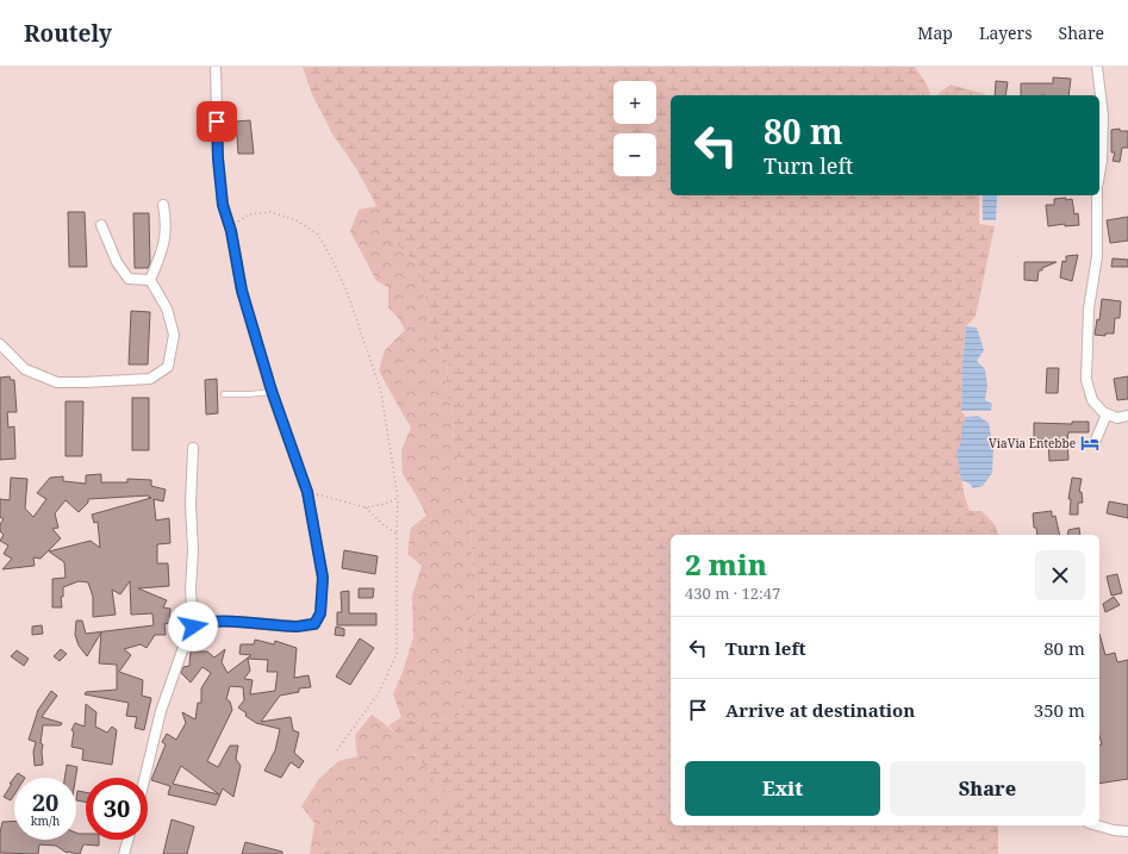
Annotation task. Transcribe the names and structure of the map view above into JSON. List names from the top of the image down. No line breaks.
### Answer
{"places":{"hotel":["ViaVia Entebbe"]},"page":{"header":"Routely","nav":["Map","Layers","Share"],"map_buttons":["+","−"],"turn":["80 m","Turn left"],"heading":["2 min","430 m · 12:47"],"list":[{"name":"Turn left","value":"80 m"},{"name":"Arrive at destination","value":"350 m"}],"buttons":["Exit","Share"],"speed":"20 km/h","limit":"30"}}
